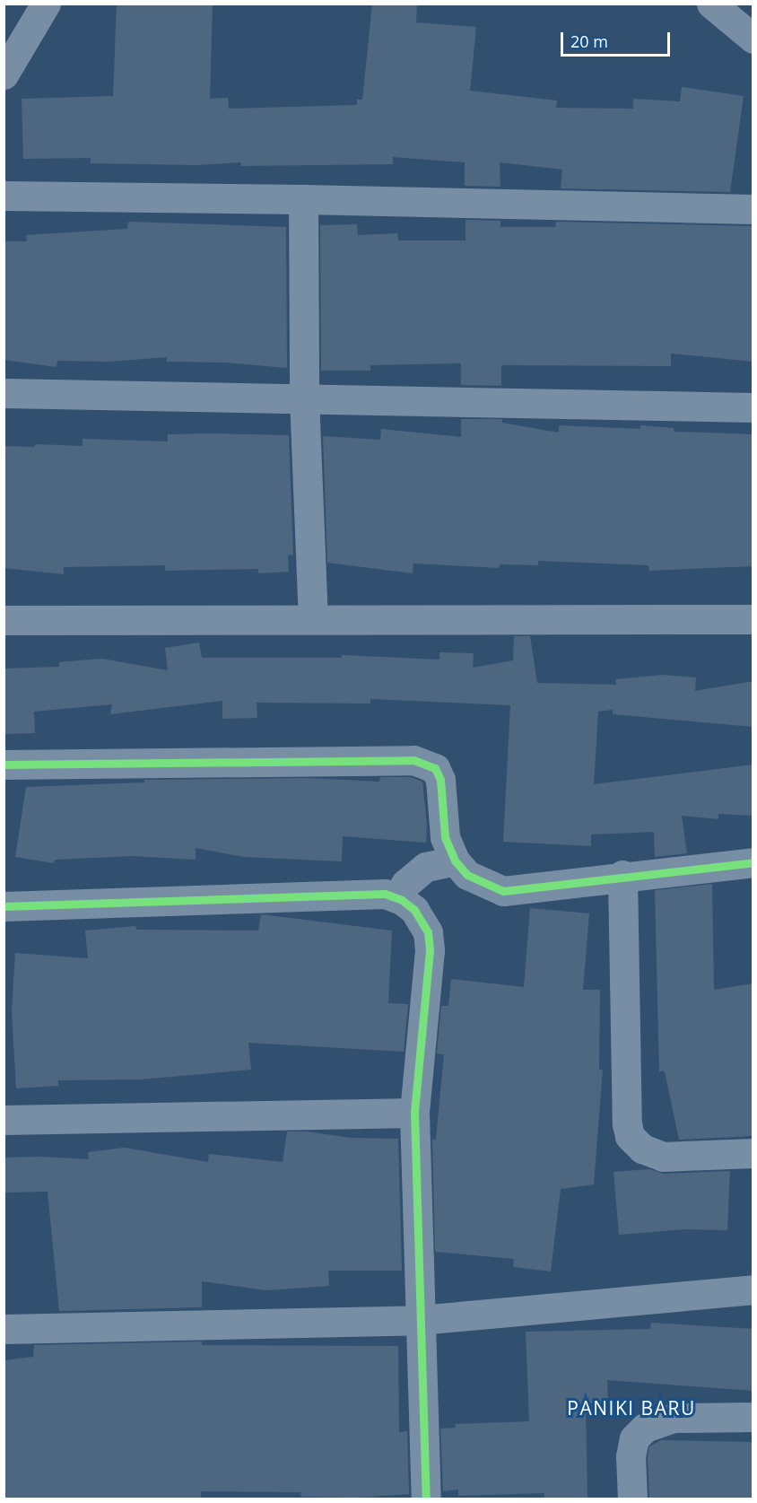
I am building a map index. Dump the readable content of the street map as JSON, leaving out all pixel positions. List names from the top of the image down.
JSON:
{
  "districts": ["PANIKI BARU"],
  "scale_bar": "20 m"
}
